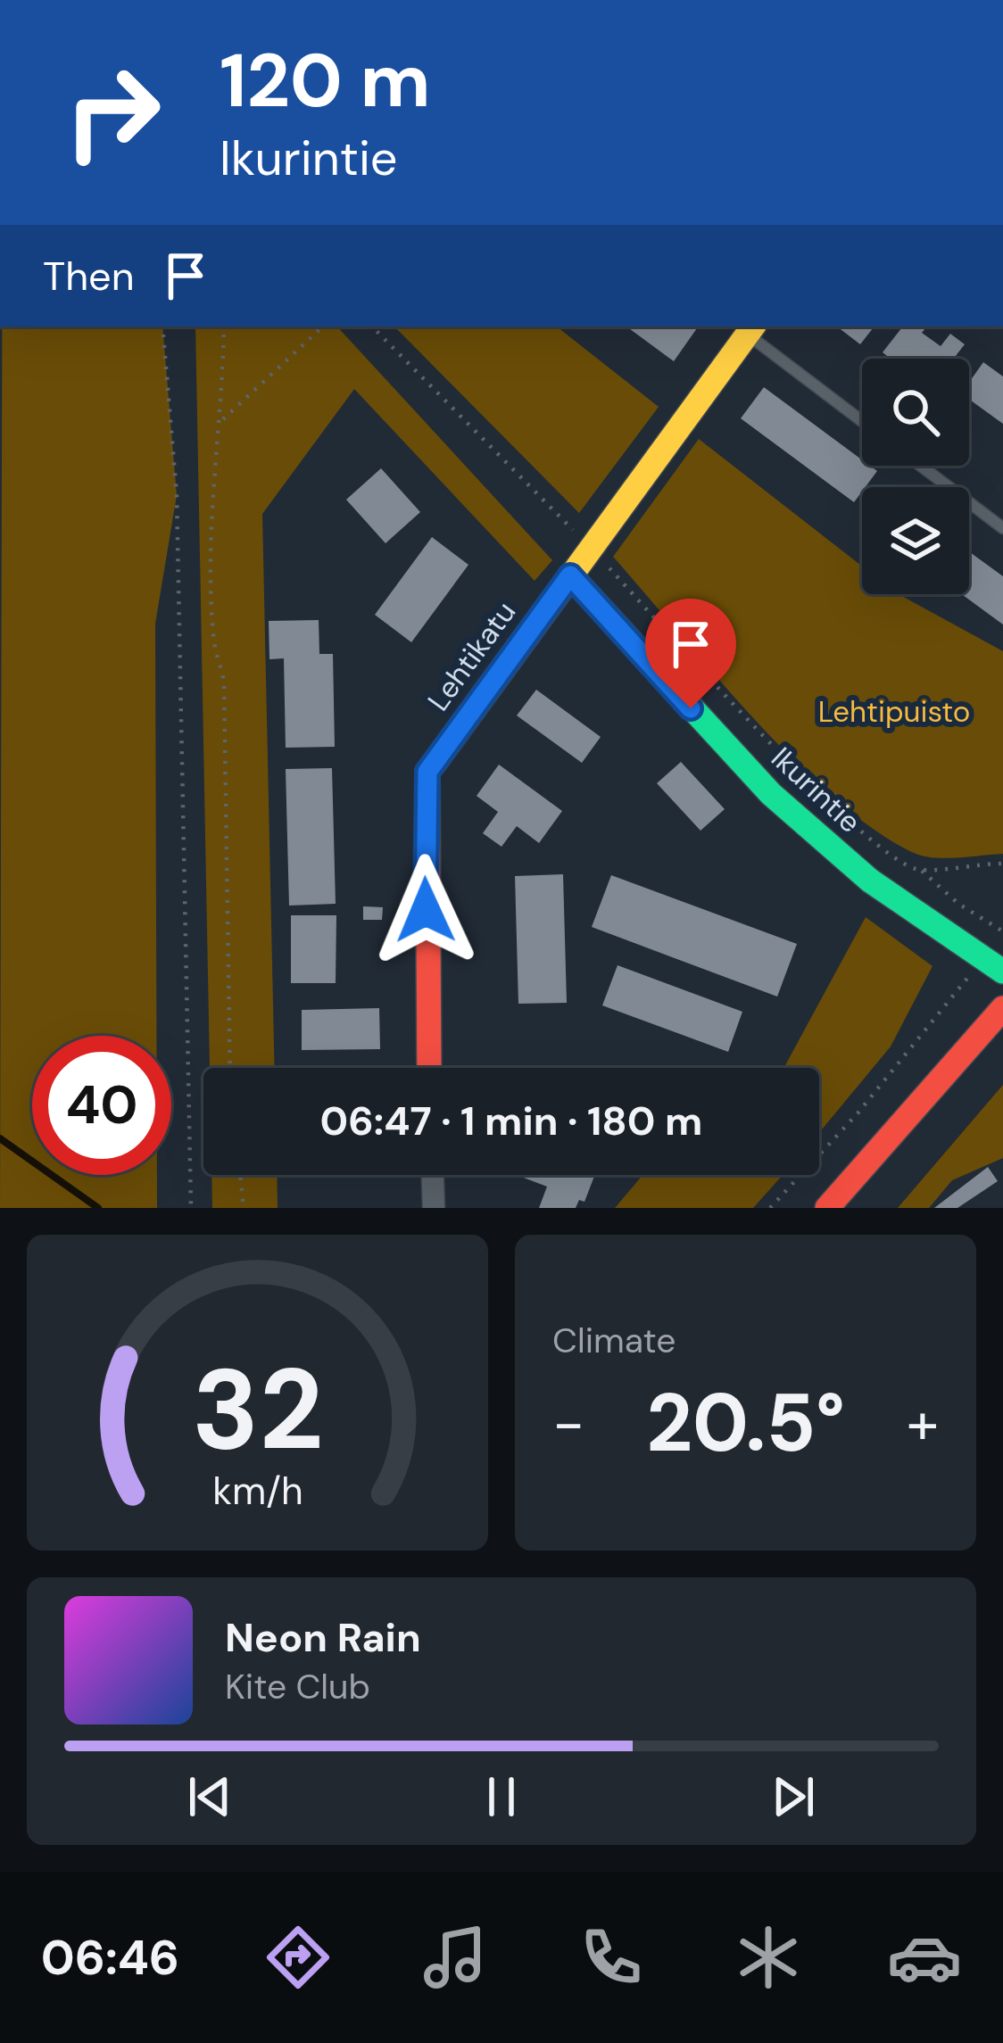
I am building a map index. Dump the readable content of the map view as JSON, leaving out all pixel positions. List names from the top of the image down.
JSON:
{
  "streets": {
    "street": ["Lehtikatu", "Ikurintie"]
  },
  "crossings": [
    ["Lehtikatu", "Ikurintie"]
  ],
  "parks": ["Lehtipuisto"],
  "page": {
    "turn": ["120 m", "Ikurintie"],
    "then": "Then",
    "limit": "40",
    "trip": "06:47 · 1 min · 180 m",
    "tile": "Climate",
    "heat": ["−", "20.5°", "+"],
    "song": ["Neon Rain", "Kite Club"],
    "tabs": "06:46",
    "gauge": ["32", "km/h"]
  }
}
